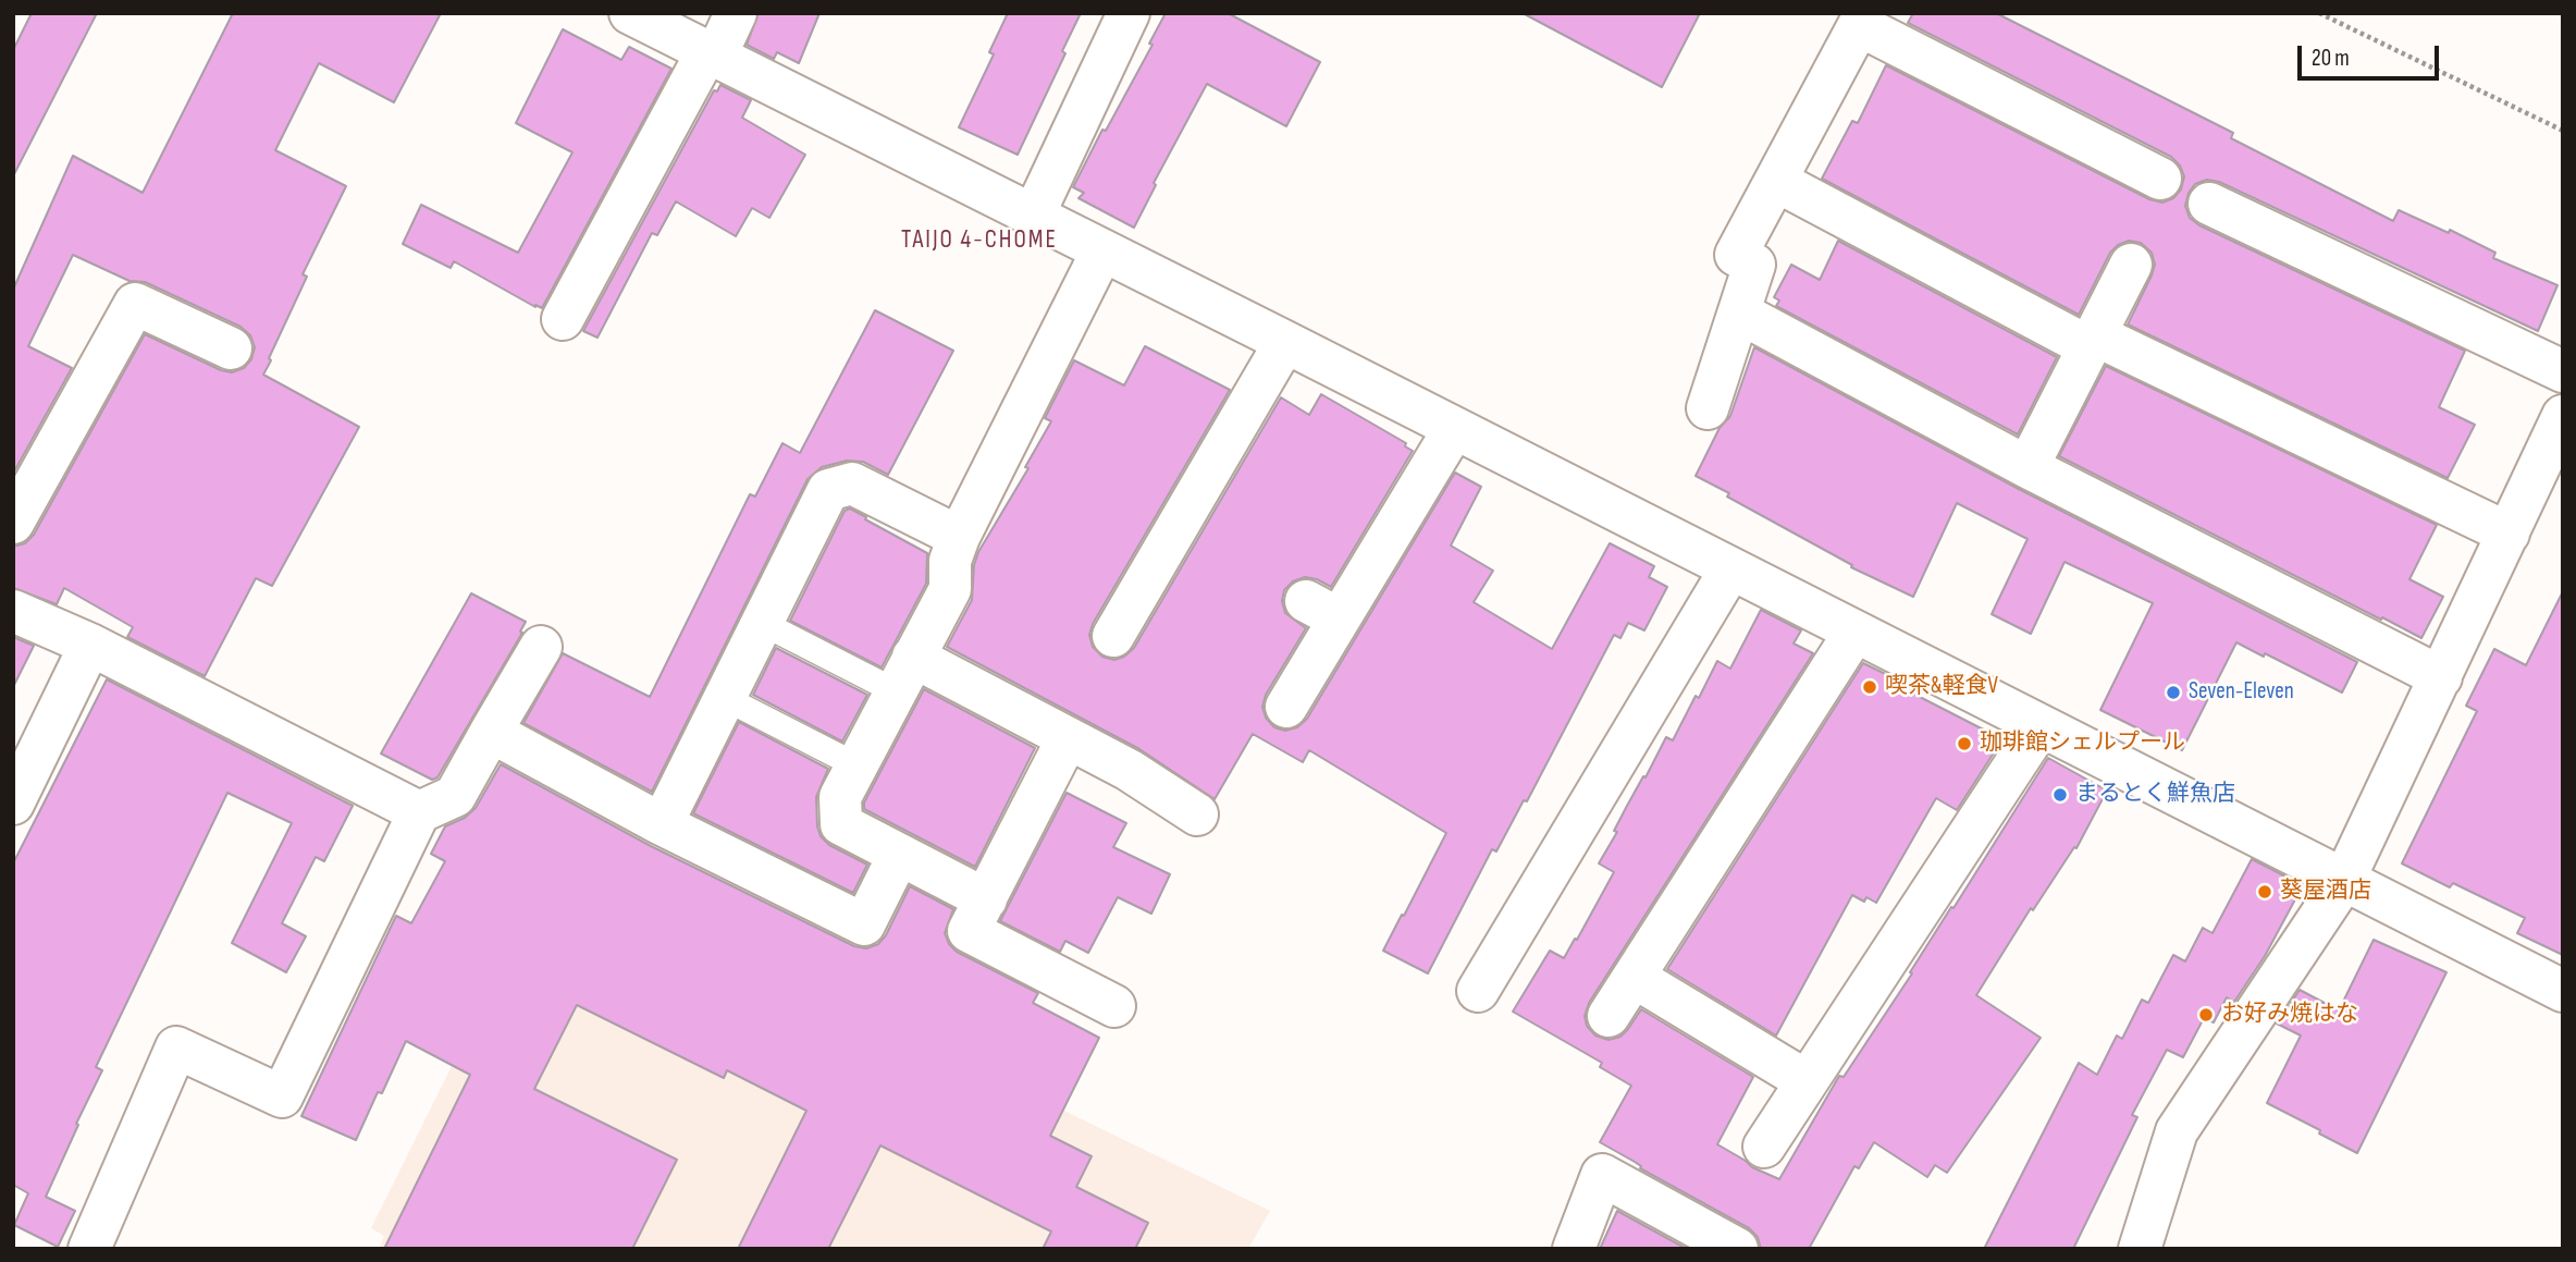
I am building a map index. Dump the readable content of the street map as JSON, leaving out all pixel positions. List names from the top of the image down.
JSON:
{
  "districts": ["TAIJO 4-CHOME"],
  "places": [
    "喫茶&軽食V",
    "Seven-Eleven",
    "珈琲館シェルプール",
    "まるとく鮮魚店",
    "葵屋酒店",
    "お好み焼はな"
  ],
  "scale_bar": "20 m"
}
